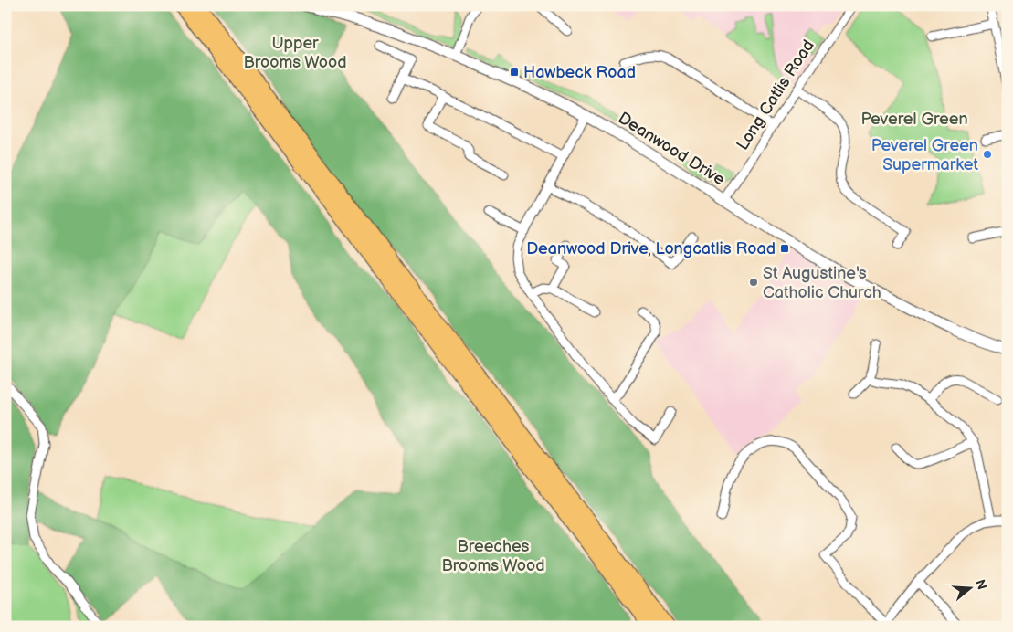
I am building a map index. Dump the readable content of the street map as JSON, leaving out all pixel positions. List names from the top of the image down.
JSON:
{
  "streets": {
    "street": ["Long Catlis Road", "Deanwood Drive"]
  },
  "crossings": [
    ["Long Catlis Road", "Deanwood Drive"]
  ],
  "parks": ["Upper Brooms Wood", "Peverel Green", "Breeches Brooms Wood"],
  "places": {
    "transit": ["Hawbeck Road", "Deanwood Drive, Longcatlis Road"],
    "other": ["Peverel Green Supermarket", "St Augustine's Catholic Church"]
  },
  "north": "right"
}
